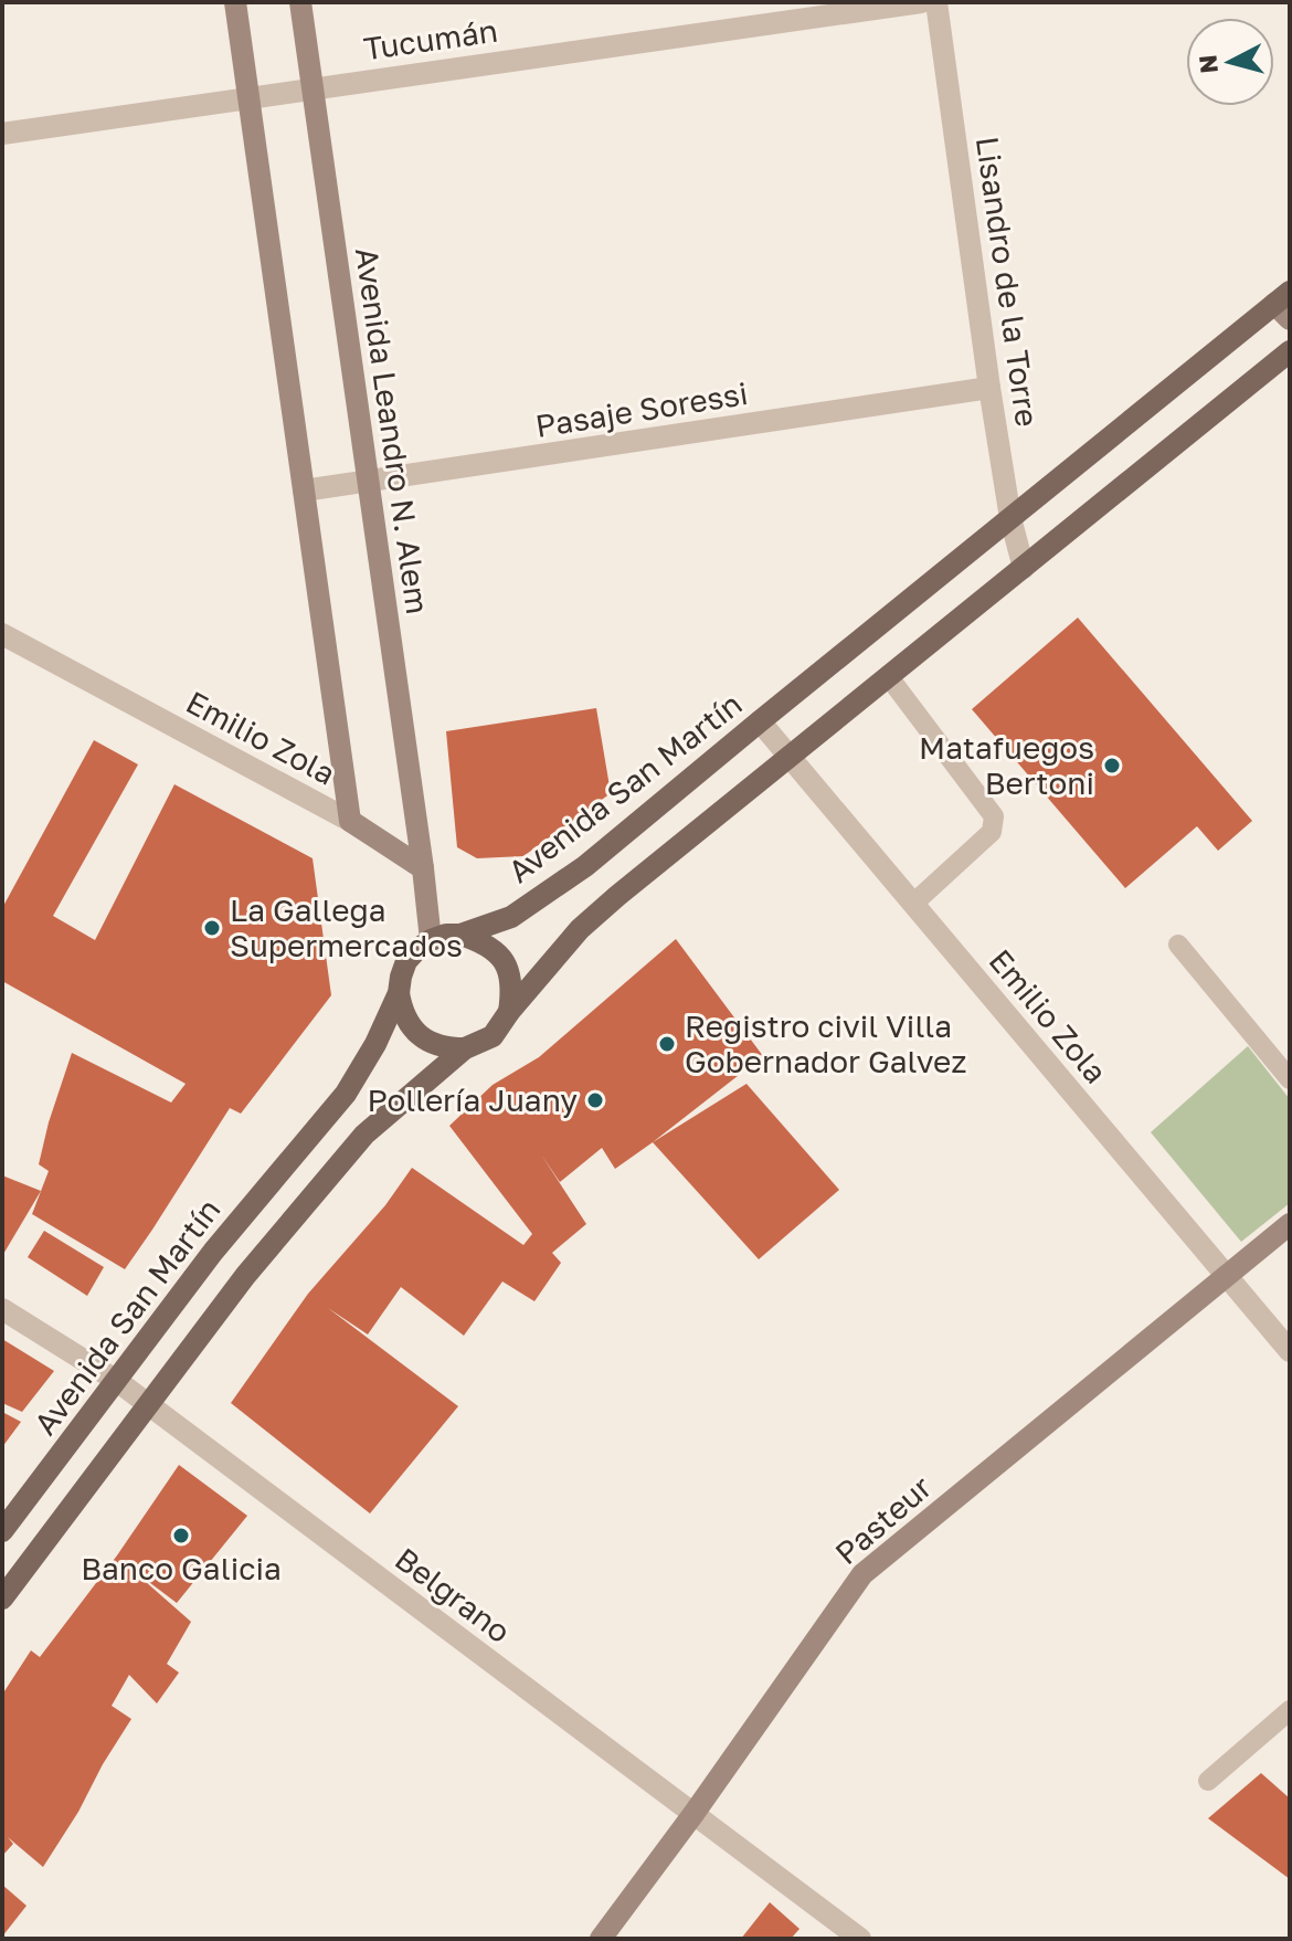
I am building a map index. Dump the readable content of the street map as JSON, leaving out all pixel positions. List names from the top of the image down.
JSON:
{
  "streets": {
    "main road": ["Avenida San Martín"],
    "street": [
      "Tucumán",
      "Lisandro de la Torre",
      "Pasaje Soressi",
      "Avenida Leandro N. Alem",
      "Emilio Zola",
      "Pasteur",
      "Belgrano"
    ]
  },
  "crossings": [
    ["Tucumán", "Avenida Leandro N. Alem"],
    ["Lisandro de la Torre", "Pasaje Soressi"],
    ["Lisandro de la Torre", "Avenida San Martín"],
    ["Pasaje Soressi", "Avenida Leandro N. Alem"],
    ["Avenida Leandro N. Alem", "Emilio Zola"],
    ["Emilio Zola", "Avenida San Martín"],
    ["Emilio Zola", "Pasteur"],
    ["Avenida San Martín", "Belgrano"],
    ["Pasteur", "Belgrano"]
  ],
  "places": [
    "Matafuegos Bertoni",
    "La Gallega Supermercados",
    "Registro civil Villa Gobernador Galvez",
    "Pollería Juany",
    "Banco Galicia"
  ],
  "north": "left"
}
